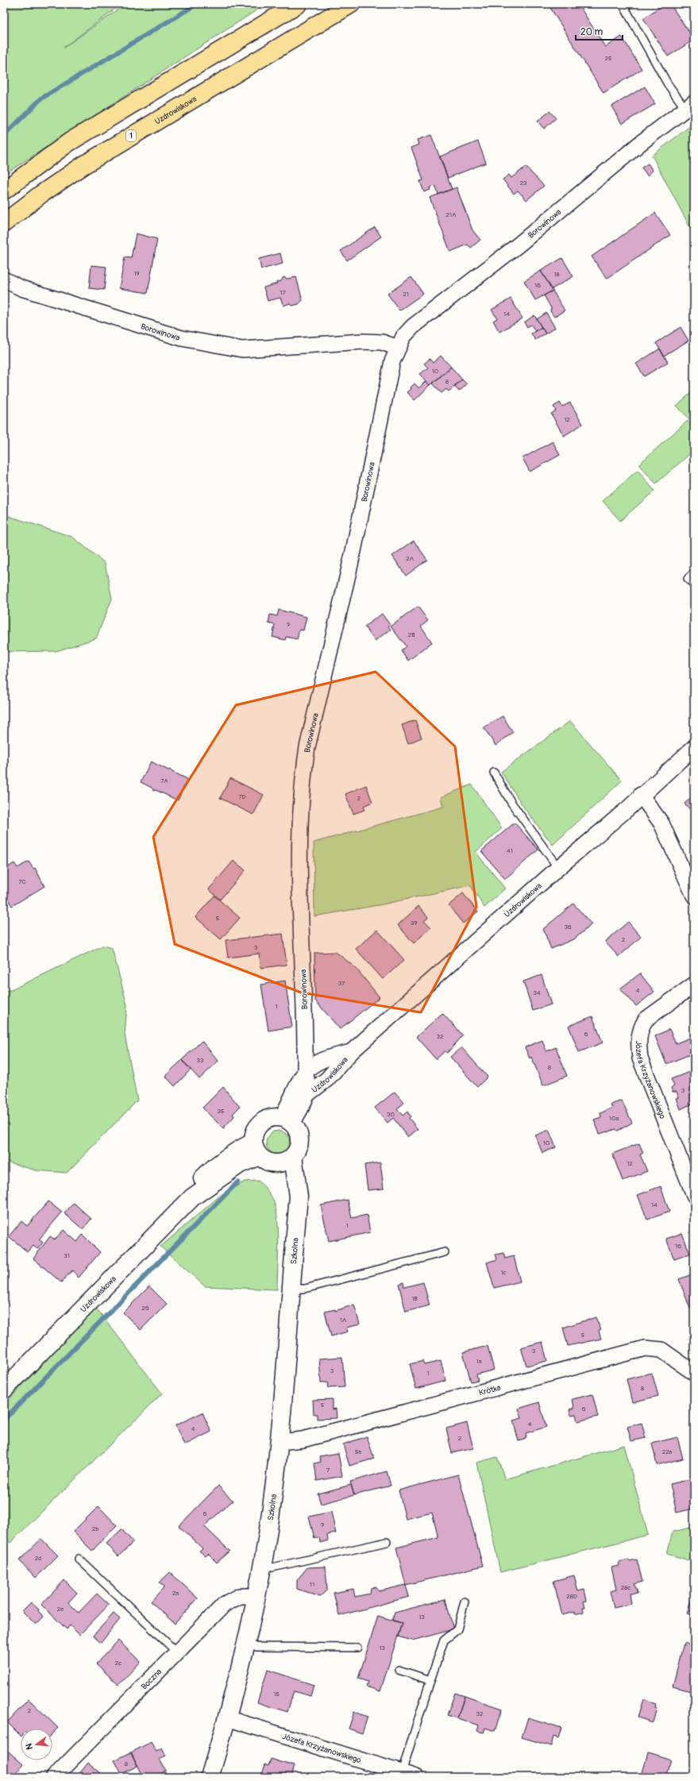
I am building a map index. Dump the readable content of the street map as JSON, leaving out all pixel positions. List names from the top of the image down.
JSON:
{
  "streets": {
    "main road": ["Uzdrowiskowa", "1"],
    "street": [
      "Borowinowa",
      "Józefa Krzyżanowskiego",
      "Szkolna",
      "Krótka",
      "Boczna"
    ]
  },
  "crossings": [
    ["Uzdrowiskowa", "Borowinowa"],
    ["Uzdrowiskowa", "Szkolna"],
    ["Borowinowa", "Szkolna"],
    ["Józefa Krzyżanowskiego", "Szkolna"],
    ["Szkolna", "Krótka"],
    ["Szkolna", "Boczna"]
  ],
  "house_numbers": [
    "25",
    "23",
    "21A",
    "19",
    "18",
    "16",
    "17",
    "21",
    "14",
    "10",
    "8",
    "12",
    "2A",
    "9",
    "2B",
    "7A",
    "7D",
    "2",
    "41",
    "7C",
    "5",
    "39",
    "36",
    "2",
    "3",
    "37",
    "4",
    "34",
    "1",
    "6",
    "32",
    "33",
    "8",
    "3",
    "35",
    "30",
    "10a",
    "10",
    "12",
    "14",
    "1",
    "16",
    "31",
    "1c",
    "1B",
    "26",
    "1A",
    "5",
    "3",
    "1a",
    "3",
    "1",
    "8",
    "5",
    "6",
    "4",
    "4",
    "2",
    "5a",
    "22a",
    "7",
    "6",
    "9",
    "2b",
    "2d",
    "11",
    "28c",
    "2a",
    "28D",
    "2e",
    "13",
    "13",
    "2c",
    "15",
    "2",
    "32",
    "8"
  ],
  "scale_bar": "20 m",
  "north": "left"
}
